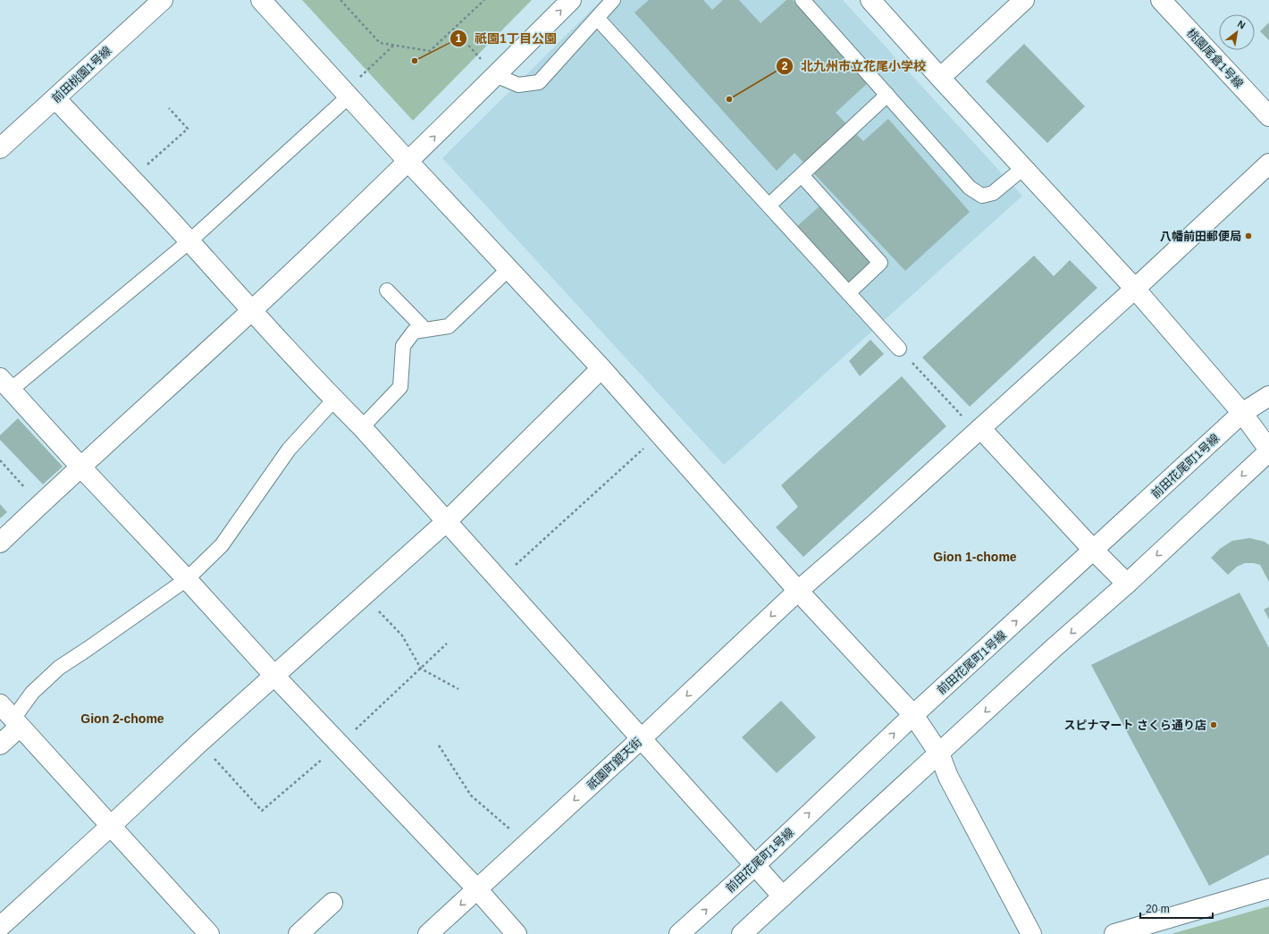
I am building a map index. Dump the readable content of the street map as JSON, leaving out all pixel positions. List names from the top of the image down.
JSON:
{
  "streets": {
    "street": [
      "桃園尾倉1号線",
      "前田桃園1号線",
      "前田花尾町1号線",
      "祇園町銀天街"
    ]
  },
  "one_way": ["祇園町銀天街"],
  "districts": ["Gion 1-chome", "Gion 2-chome"],
  "places": [
    "祇園1丁目公園",
    "北九州市立花尾小学校",
    "八幡前田郵便局",
    "スピナマート さくら通り店"
  ],
  "scale_bar": "20 m",
  "north": "top right"
}
